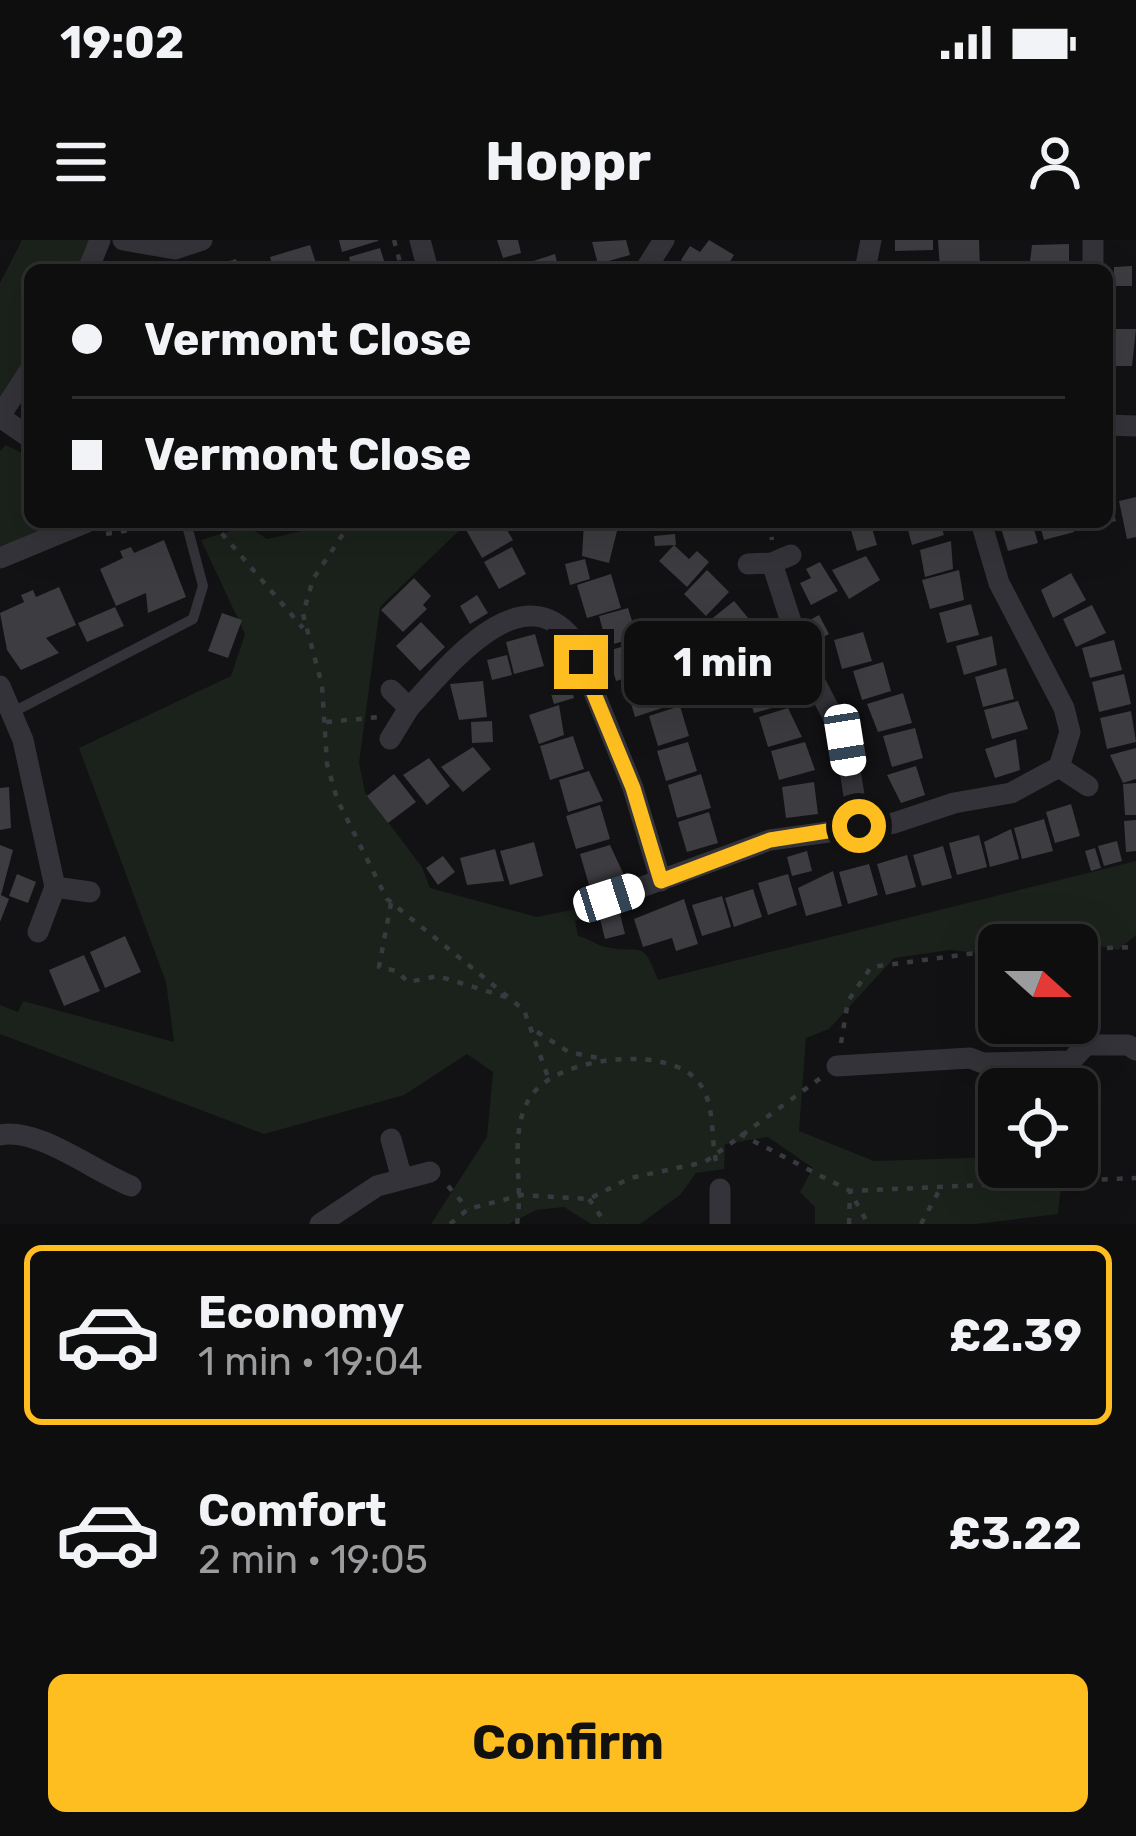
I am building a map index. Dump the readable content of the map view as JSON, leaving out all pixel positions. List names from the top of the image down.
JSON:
{
  "north": "right",
  "page": {
    "status": "19:02",
    "header": "Hoppr",
    "banner": ["Vermont Close", "Vermont Close"],
    "bubble": "1 min",
    "list": [
      {
        "name": "Economy",
        "note": "1 min · 19:04",
        "value": "£2.39"
      },
      {
        "name": "Comfort",
        "note": "2 min · 19:05",
        "value": "£3.22"
      }
    ],
    "buttons": "Confirm"
  }
}
